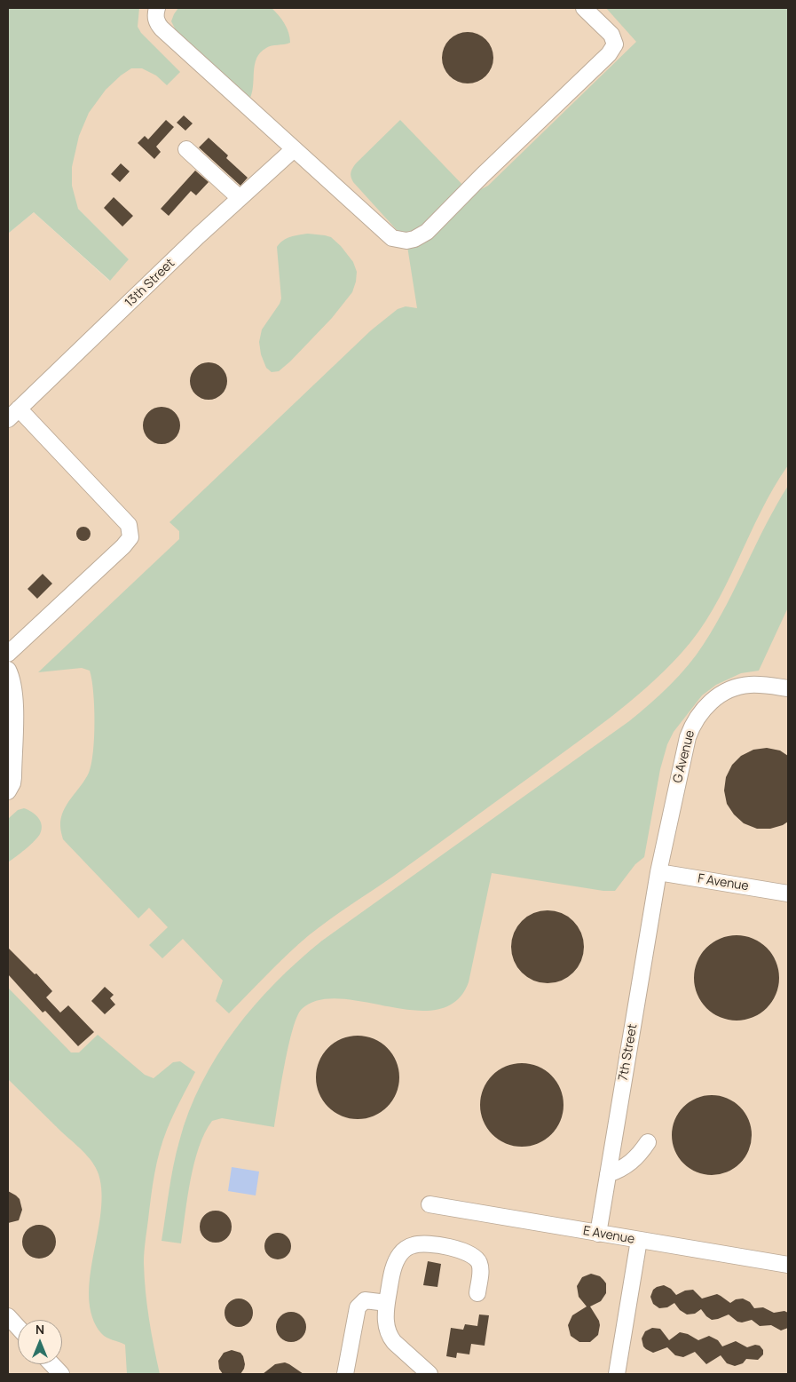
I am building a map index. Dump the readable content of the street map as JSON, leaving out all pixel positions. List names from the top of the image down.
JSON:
{
  "streets": {
    "lane": [
      "13th Street",
      "G Avenue",
      "F Avenue",
      "7th Street",
      "E Avenue"
    ]
  },
  "crossings": [
    ["G Avenue", "F Avenue"],
    ["G Avenue", "7th Street"],
    ["F Avenue", "7th Street"],
    ["7th Street", "E Avenue"]
  ],
  "north": "top"
}
